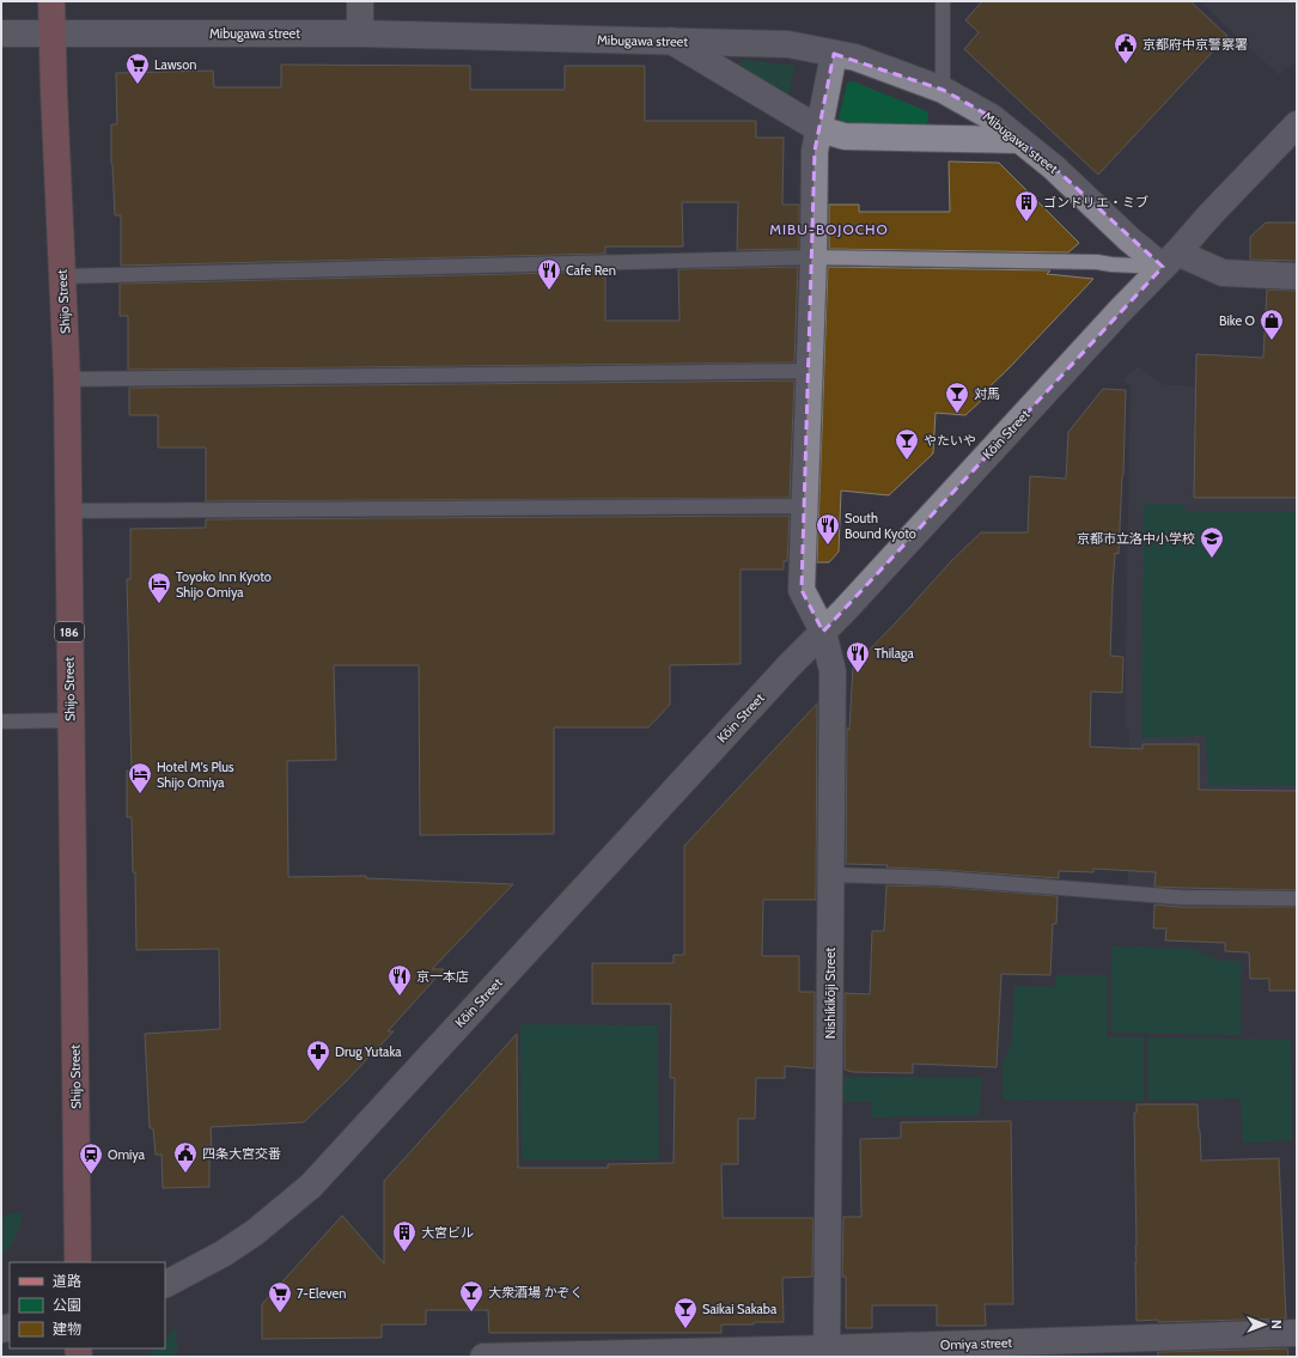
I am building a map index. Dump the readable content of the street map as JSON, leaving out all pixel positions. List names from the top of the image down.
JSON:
{
  "streets": {
    "main road": ["Shijo Street", "186"],
    "street": [
      "Mibugawa street",
      "Kōin Street",
      "Nishikikōji Street",
      "Omiya street"
    ]
  },
  "crossings": [
    ["Mibugawa street", "Shijo Street"],
    ["Mibugawa street", "Kōin Street"],
    ["Mibugawa street", "Nishikikōji Street"],
    ["Kōin Street", "Nishikikōji Street"],
    ["Nishikikōji Street", "Omiya street"]
  ],
  "districts": ["MIBU-BOJOCHO"],
  "places": {
    "public building": ["京都府中京警察署", "四条大宮交番"],
    "supermarket": ["Lawson", "7-Eleven"],
    "building": ["ゴンドリエ・ミブ", "大宮ビル"],
    "restaurant": [
      "Cafe Ren",
      "South Bound Kyoto",
      "Thilaga",
      "京一本店"
    ],
    "shop": ["Bike O"],
    "bar": [
      "対馬",
      "やたいや",
      "大衆酒場 かぞく",
      "Saikai Sakaba"
    ],
    "school or university": ["京都市立洛中小学校"],
    "hotel": ["Toyoko Inn Kyoto Shijo Omiya", "Hotel M's Plus Shijo Omiya"],
    "pharmacy": ["Drug Yutaka"],
    "station": ["Omiya"]
  },
  "legend": ["道路", "公園", "建物"],
  "north": "right"
}
